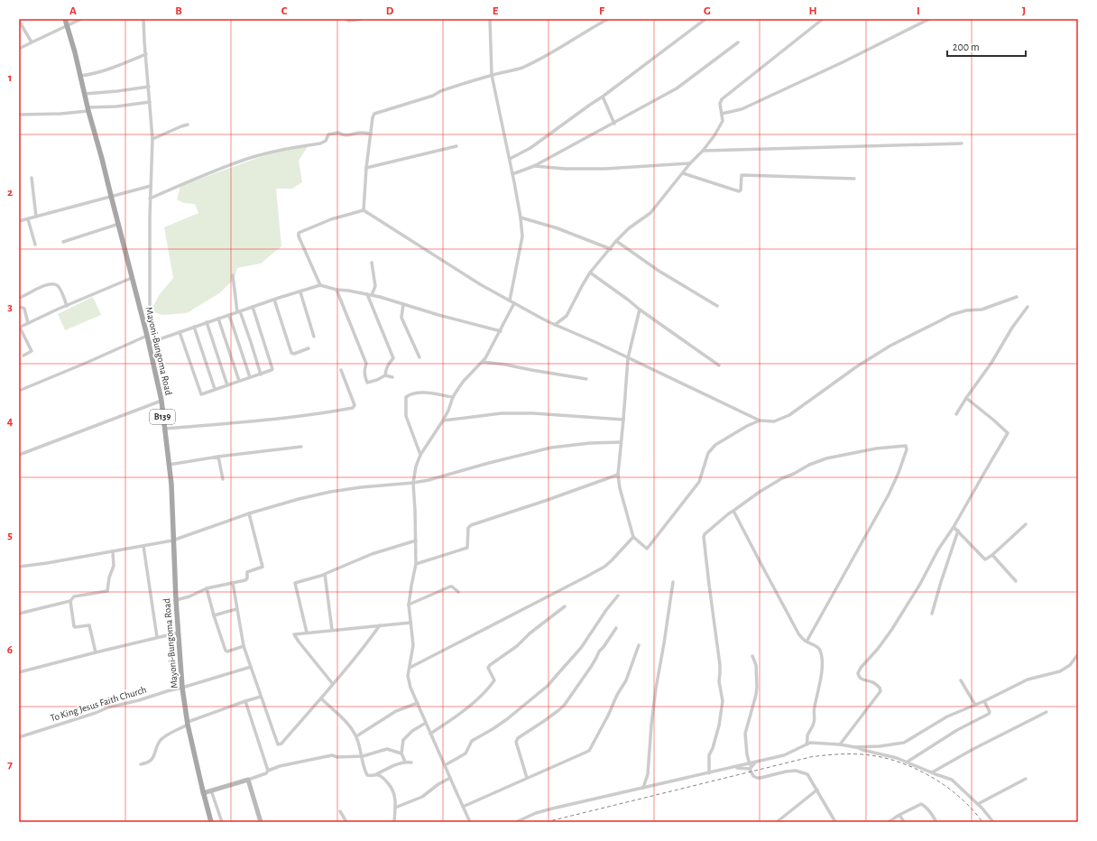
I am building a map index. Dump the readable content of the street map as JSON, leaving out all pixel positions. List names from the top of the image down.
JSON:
{
  "streets": {
    "main road": ["Mayoni-Bungoma Road", "B139"],
    "street": ["To King Jesus Faith Church"]
  },
  "crossings": [
    ["Mayoni-Bungoma Road", "To King Jesus Faith Church"]
  ],
  "scale_bar": "200 m",
  "grid": {
    "columns": [
      "A",
      "B",
      "C",
      "D",
      "E",
      "F",
      "G",
      "H",
      "I",
      "J"
    ],
    "rows": [
      "1",
      "2",
      "3",
      "4",
      "5",
      "6",
      "7"
    ]
  }
}
